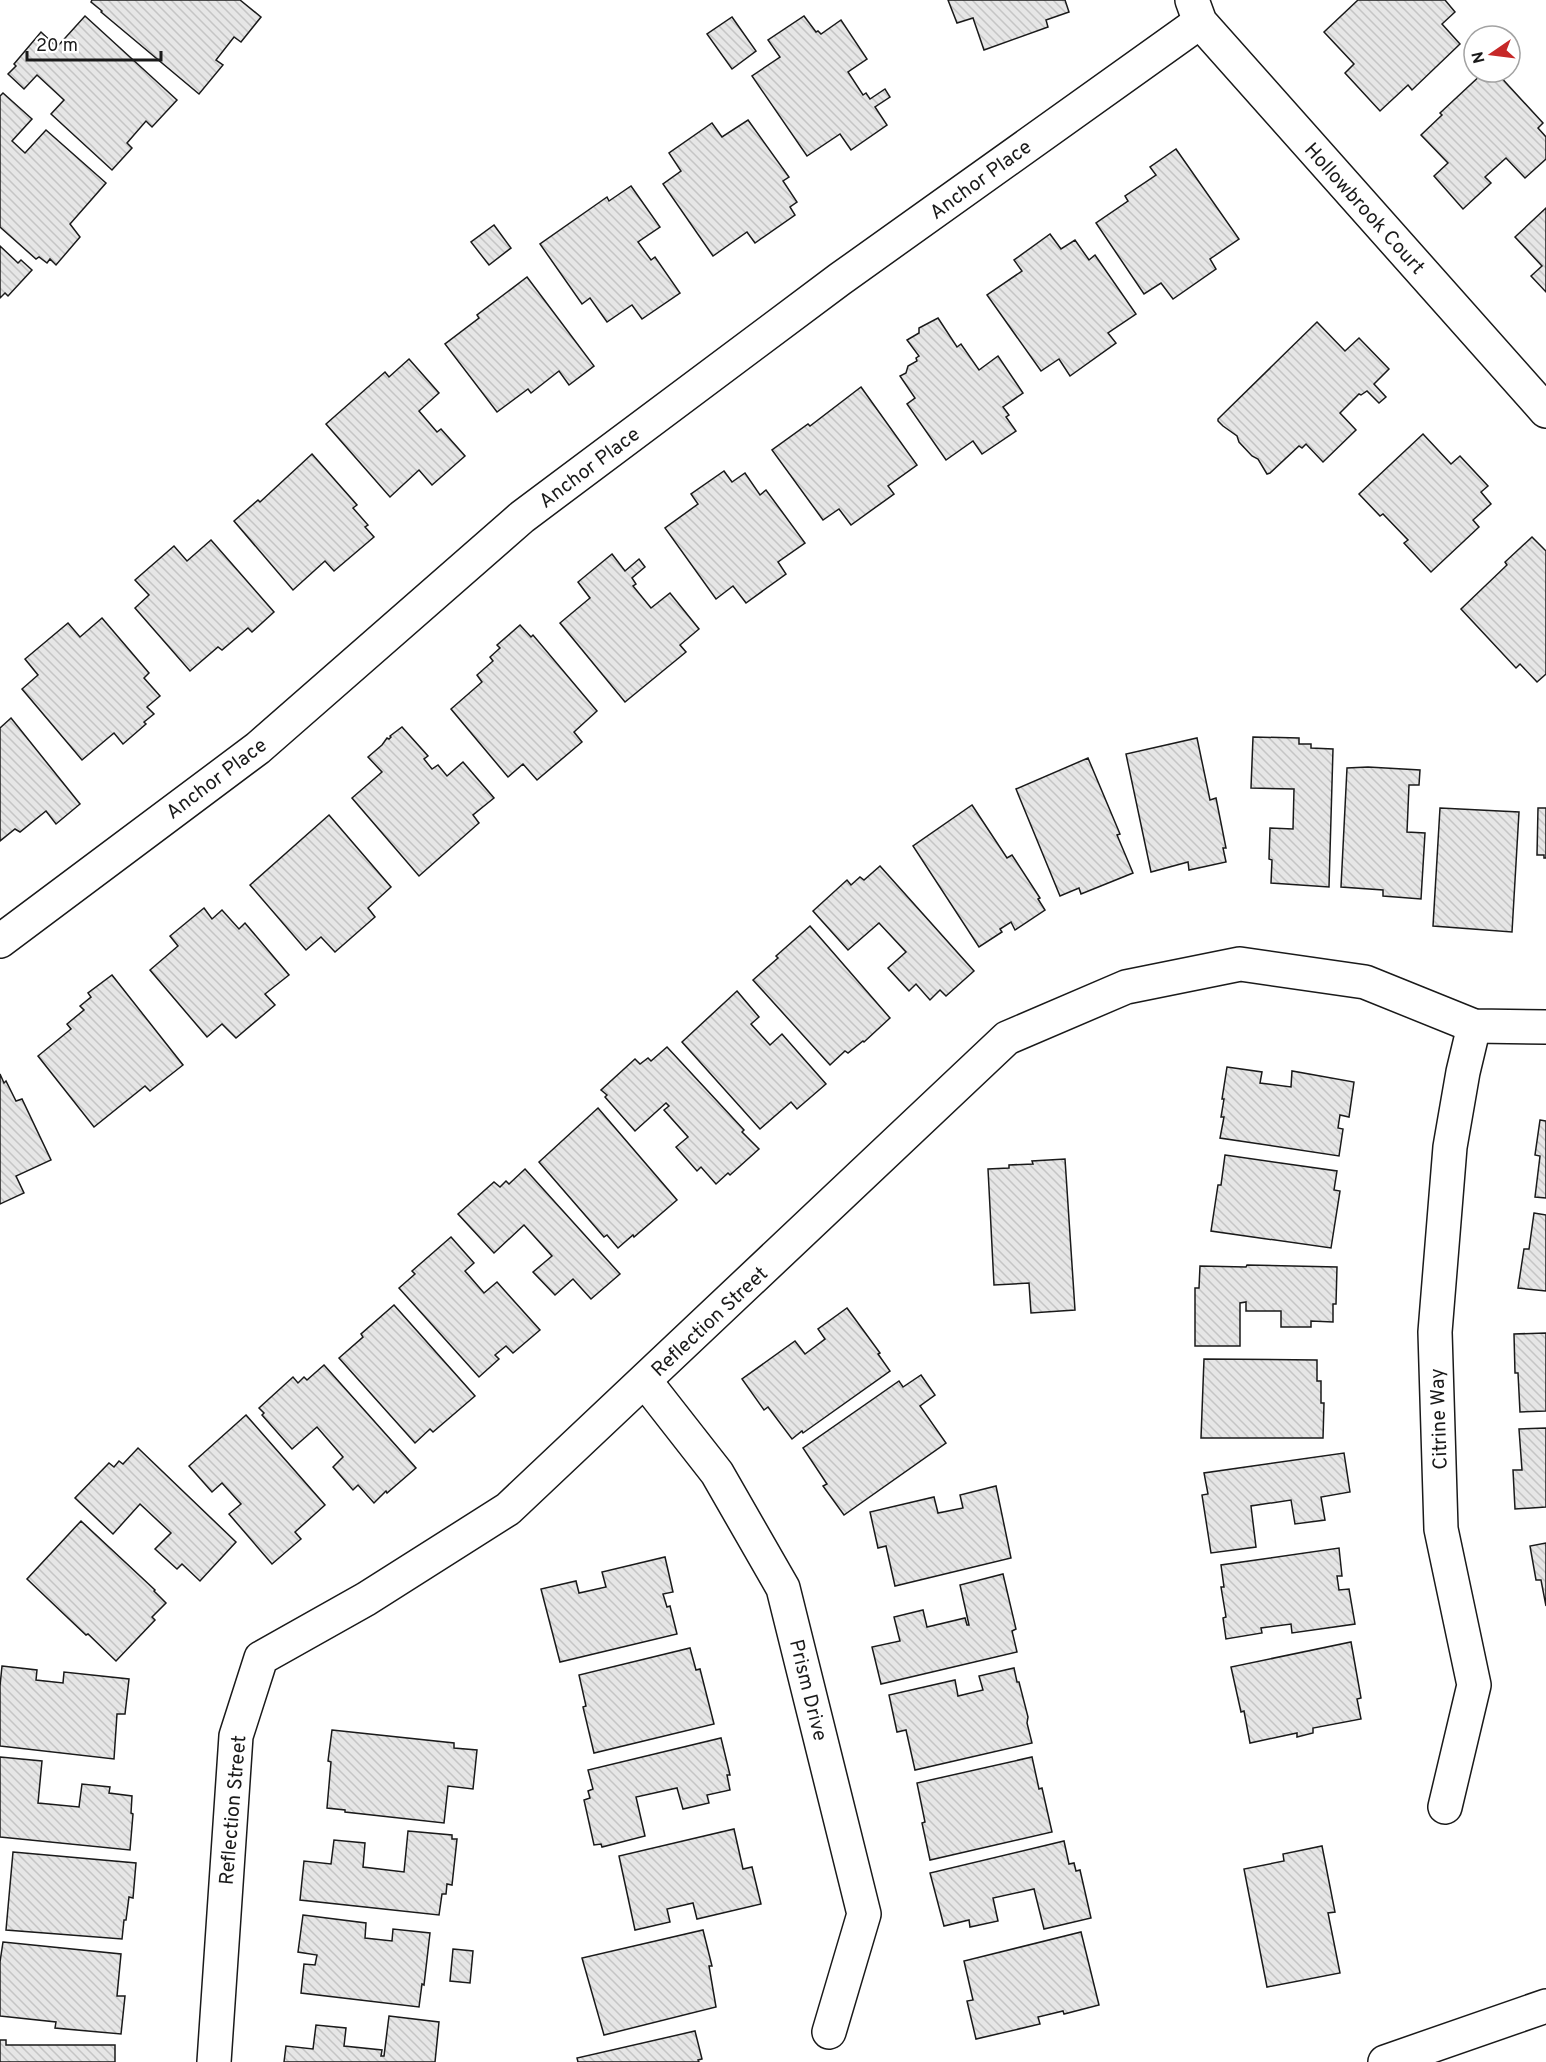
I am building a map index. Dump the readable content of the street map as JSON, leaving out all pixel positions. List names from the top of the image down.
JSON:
{
  "streets": {
    "street": [
      "Anchor Place",
      "Hollowbrook Court",
      "Reflection Street",
      "Citrine Way",
      "Prism Drive"
    ]
  },
  "crossings": [
    ["Anchor Place", "Hollowbrook Court"],
    ["Reflection Street", "Citrine Way"],
    ["Reflection Street", "Prism Drive"]
  ],
  "scale_bar": "20 m",
  "north": "left"
}
